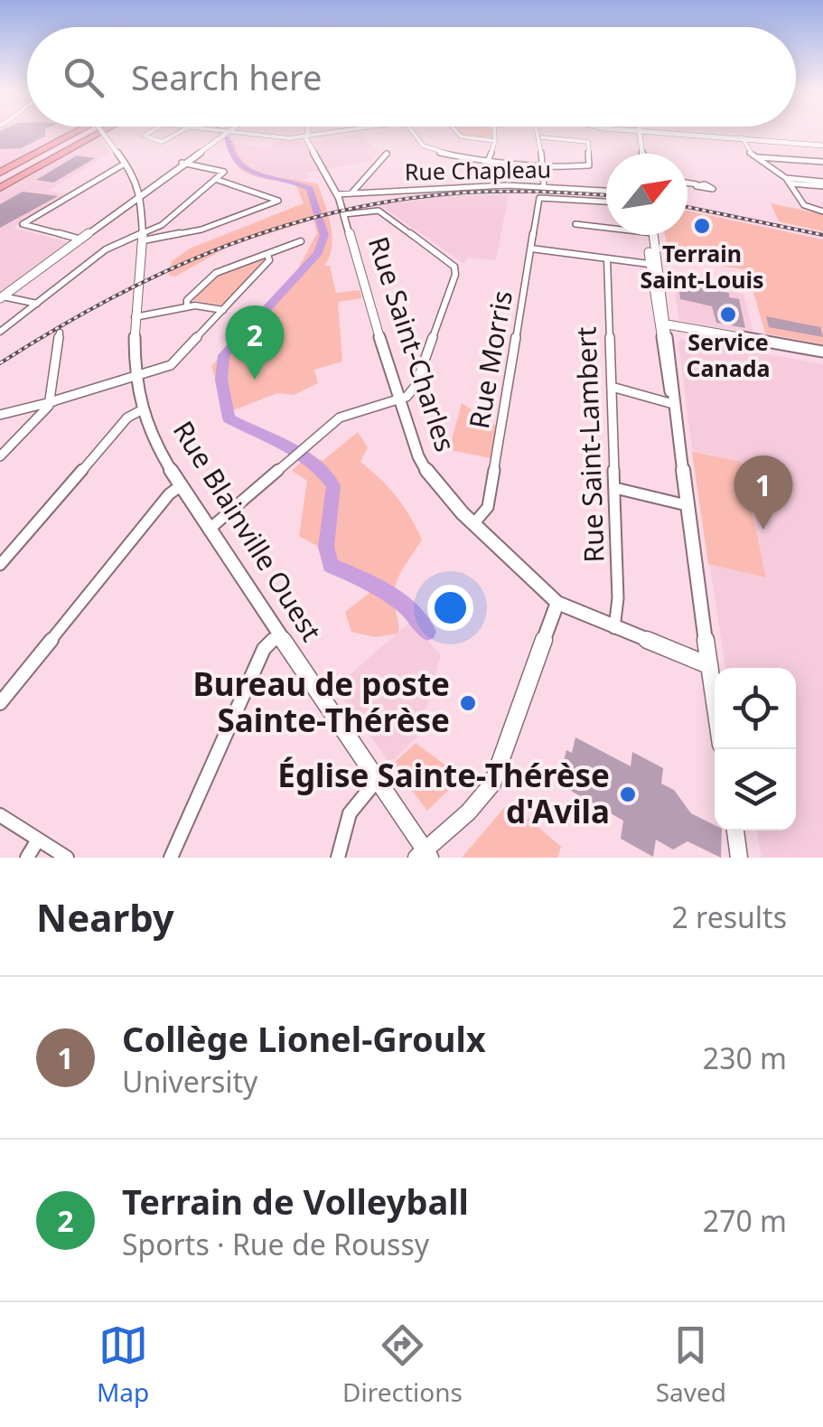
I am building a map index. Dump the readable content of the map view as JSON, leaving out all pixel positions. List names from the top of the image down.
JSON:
{
  "streets": {
    "street": [
      "Rue Chapleau",
      "Rue Saint-Charles",
      "Rue Morris",
      "Rue Saint-Lambert",
      "Rue Blainville Ouest"
    ]
  },
  "crossings": [
    ["Rue Chapleau", "Rue Saint-Charles"],
    ["Rue Saint-Charles", "Rue Morris"],
    ["Rue Saint-Charles", "Rue Saint-Lambert"]
  ],
  "places": [
    "Terrain Saint-Louis",
    "Service Canada",
    "Bureau de poste Sainte-Thérèse",
    "Église Sainte-Thérèse d'Avila"
  ],
  "north": "top right",
  "page": {
    "search": "Search here",
    "pins": ["2", "1"],
    "heading": ["Nearby", "2 results"],
    "list": [
      {
        "mark": "1",
        "name": "Collège Lionel-Groulx",
        "note": "University",
        "value": "230 m"
      },
      {
        "mark": "2",
        "name": "Terrain de Volleyball",
        "note": "Sports · Rue de Roussy",
        "value": "270 m"
      }
    ],
    "nav": ["Map", "Directions", "Saved"]
  }
}
